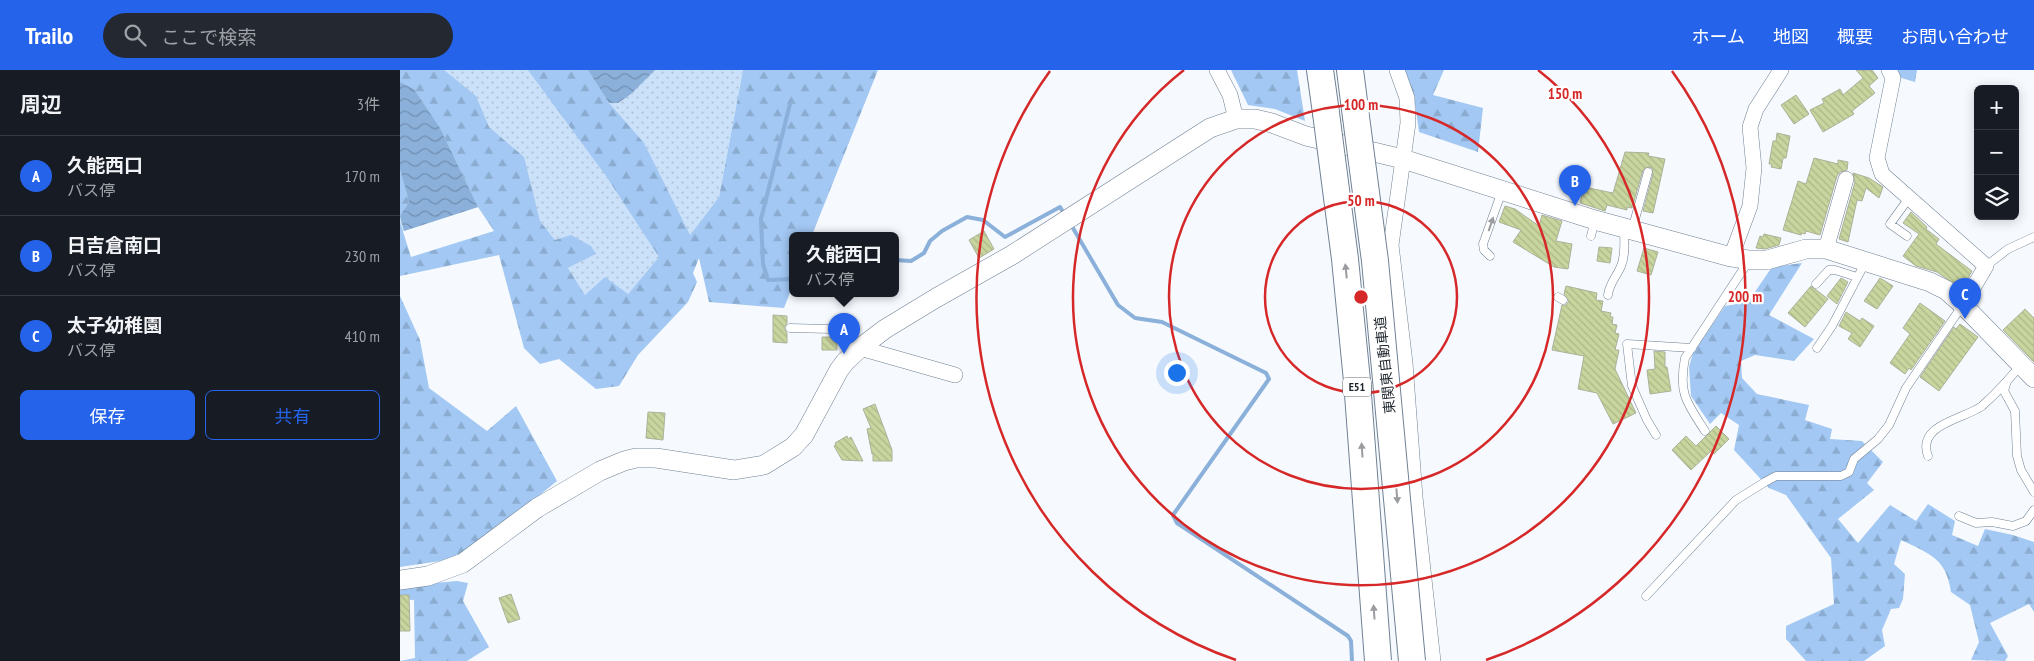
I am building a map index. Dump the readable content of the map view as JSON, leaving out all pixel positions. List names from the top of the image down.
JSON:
{
  "streets": {
    "highway": ["東関東自動車道", "E51"]
  },
  "page": {
    "header": "Trailo",
    "search": "ここで検索",
    "nav": [
      "ホーム",
      "地図",
      "概要",
      "お問い合わせ"
    ],
    "heading": ["周辺", "3件"],
    "map_buttons": ["+", "−"],
    "list": [
      {
        "mark": "A",
        "name": "久能西口",
        "note": "バス停",
        "value": "170 m"
      },
      {
        "mark": "B",
        "name": "日吉倉南口",
        "note": "バス停",
        "value": "230 m"
      },
      {
        "mark": "C",
        "name": "太子幼稚園",
        "note": "バス停",
        "value": "410 m"
      }
    ],
    "pins": ["B", "C", "A"],
    "popup": ["久能西口", "バス停"],
    "buttons": ["保存", "共有"]
  },
  "rings": [
    "150 m",
    "100 m",
    "50 m",
    "200 m"
  ]
}
